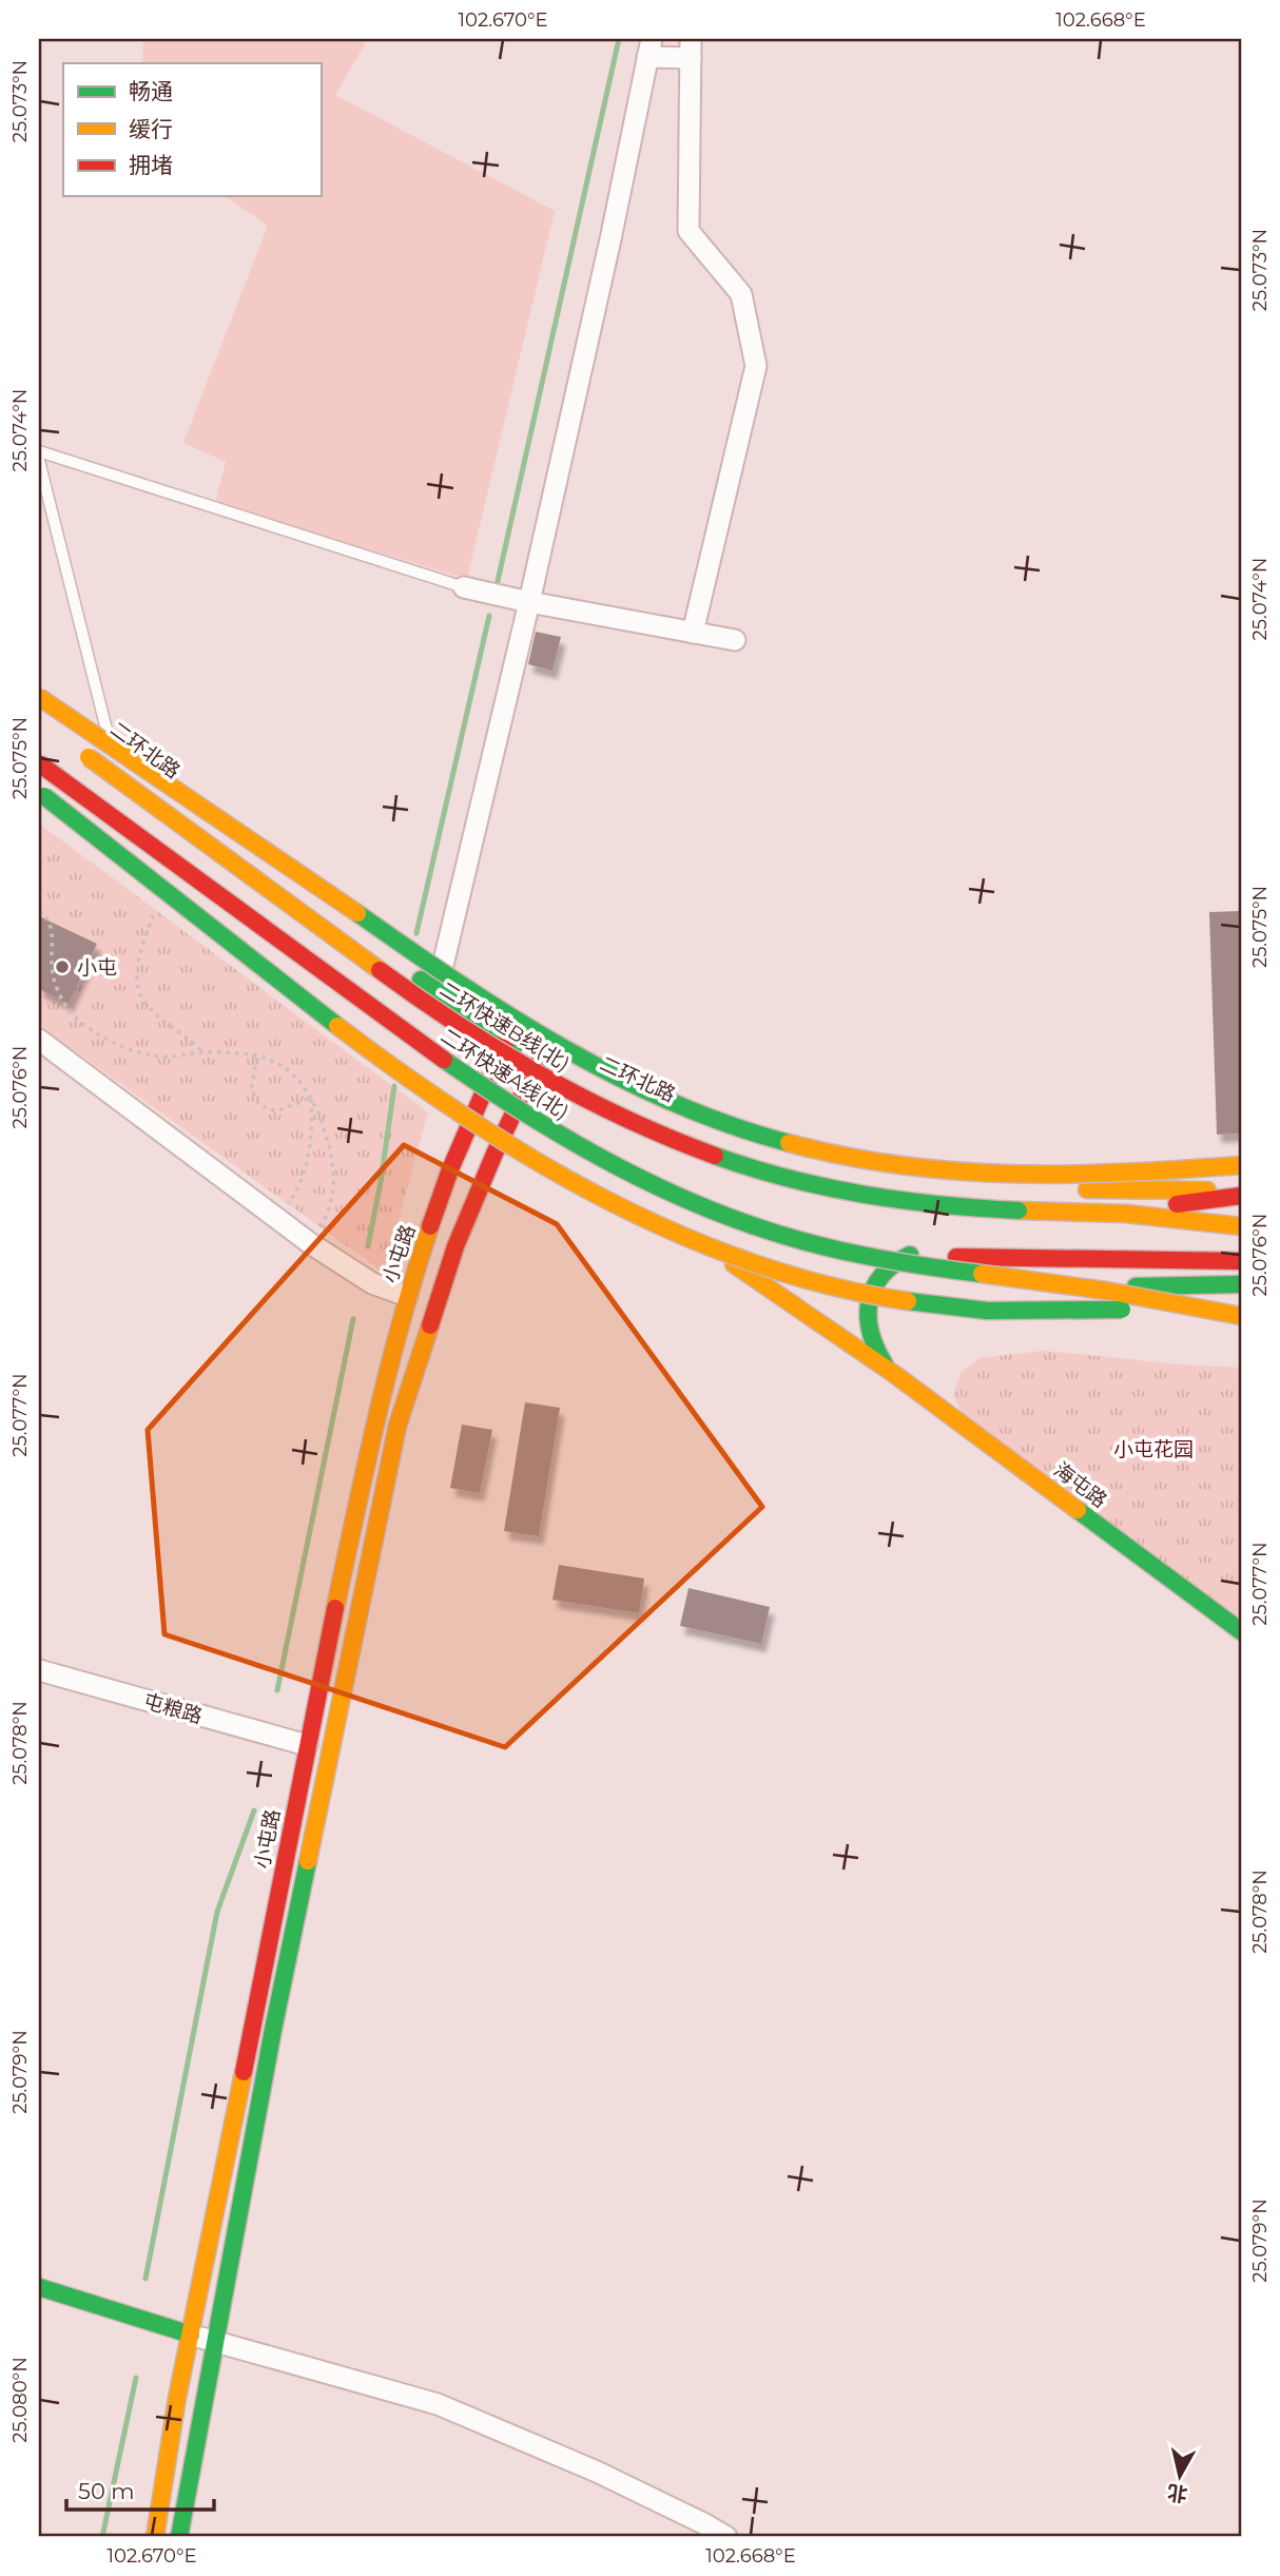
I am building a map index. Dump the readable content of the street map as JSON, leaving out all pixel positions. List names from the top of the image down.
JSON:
{
  "streets": {
    "main road": [
      "二环北路",
      "二环快速B线(北)",
      "二环快速A线(北)",
      "小屯路",
      "海屯路"
    ],
    "street": ["屯粮路"]
  },
  "crossings": [
    ["二环北路", "小屯路"],
    ["二环北路", "海屯路"],
    ["小屯路", "屯粮路"]
  ],
  "parks": ["小屯花园"],
  "places": ["小屯"],
  "legend": ["畅通", "缓行", "拥堵"],
  "scale_bar": "50 m",
  "north": "bottom",
  "coordinates": [
    "102.670°E",
    "102.668°E",
    "25.073°N",
    "25.074°N",
    "25.075°N",
    "25.076°N",
    "25.077°N",
    "25.078°N",
    "25.079°N",
    "25.080°N"
  ]
}
